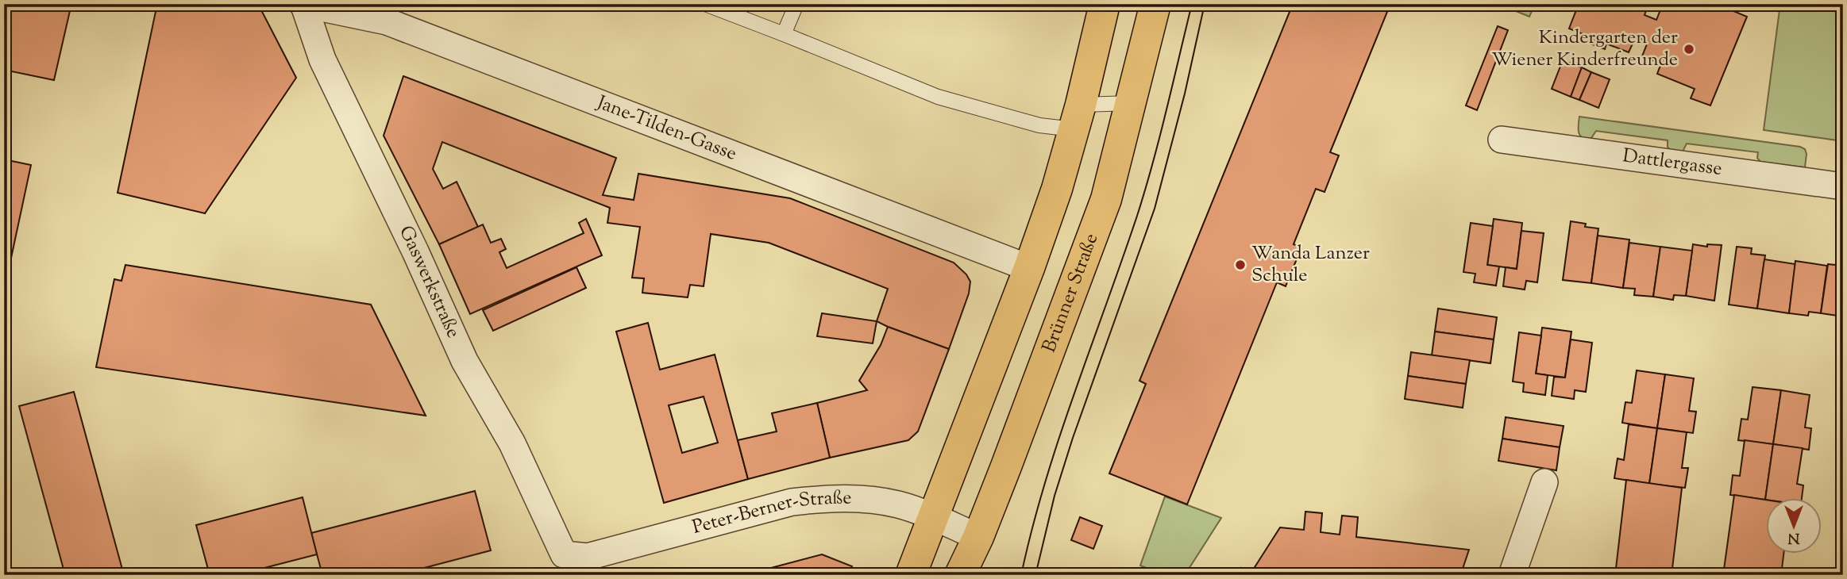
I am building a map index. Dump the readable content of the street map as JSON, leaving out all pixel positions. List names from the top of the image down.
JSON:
{
  "streets": {
    "main road": ["Brünner Straße"],
    "street": [
      "Jane-Tilden-Gasse",
      "Dattlergasse",
      "Gaswerkstraße",
      "Peter-Berner-Straße"
    ]
  },
  "crossings": [
    ["Jane-Tilden-Gasse", "Gaswerkstraße"],
    ["Gaswerkstraße", "Peter-Berner-Straße"],
    ["Brünner Straße", "Peter-Berner-Straße"]
  ],
  "places": ["Kindergarten der Wiener Kinderfreunde", "Wanda Lanzer Schule"],
  "north": "bottom"
}
